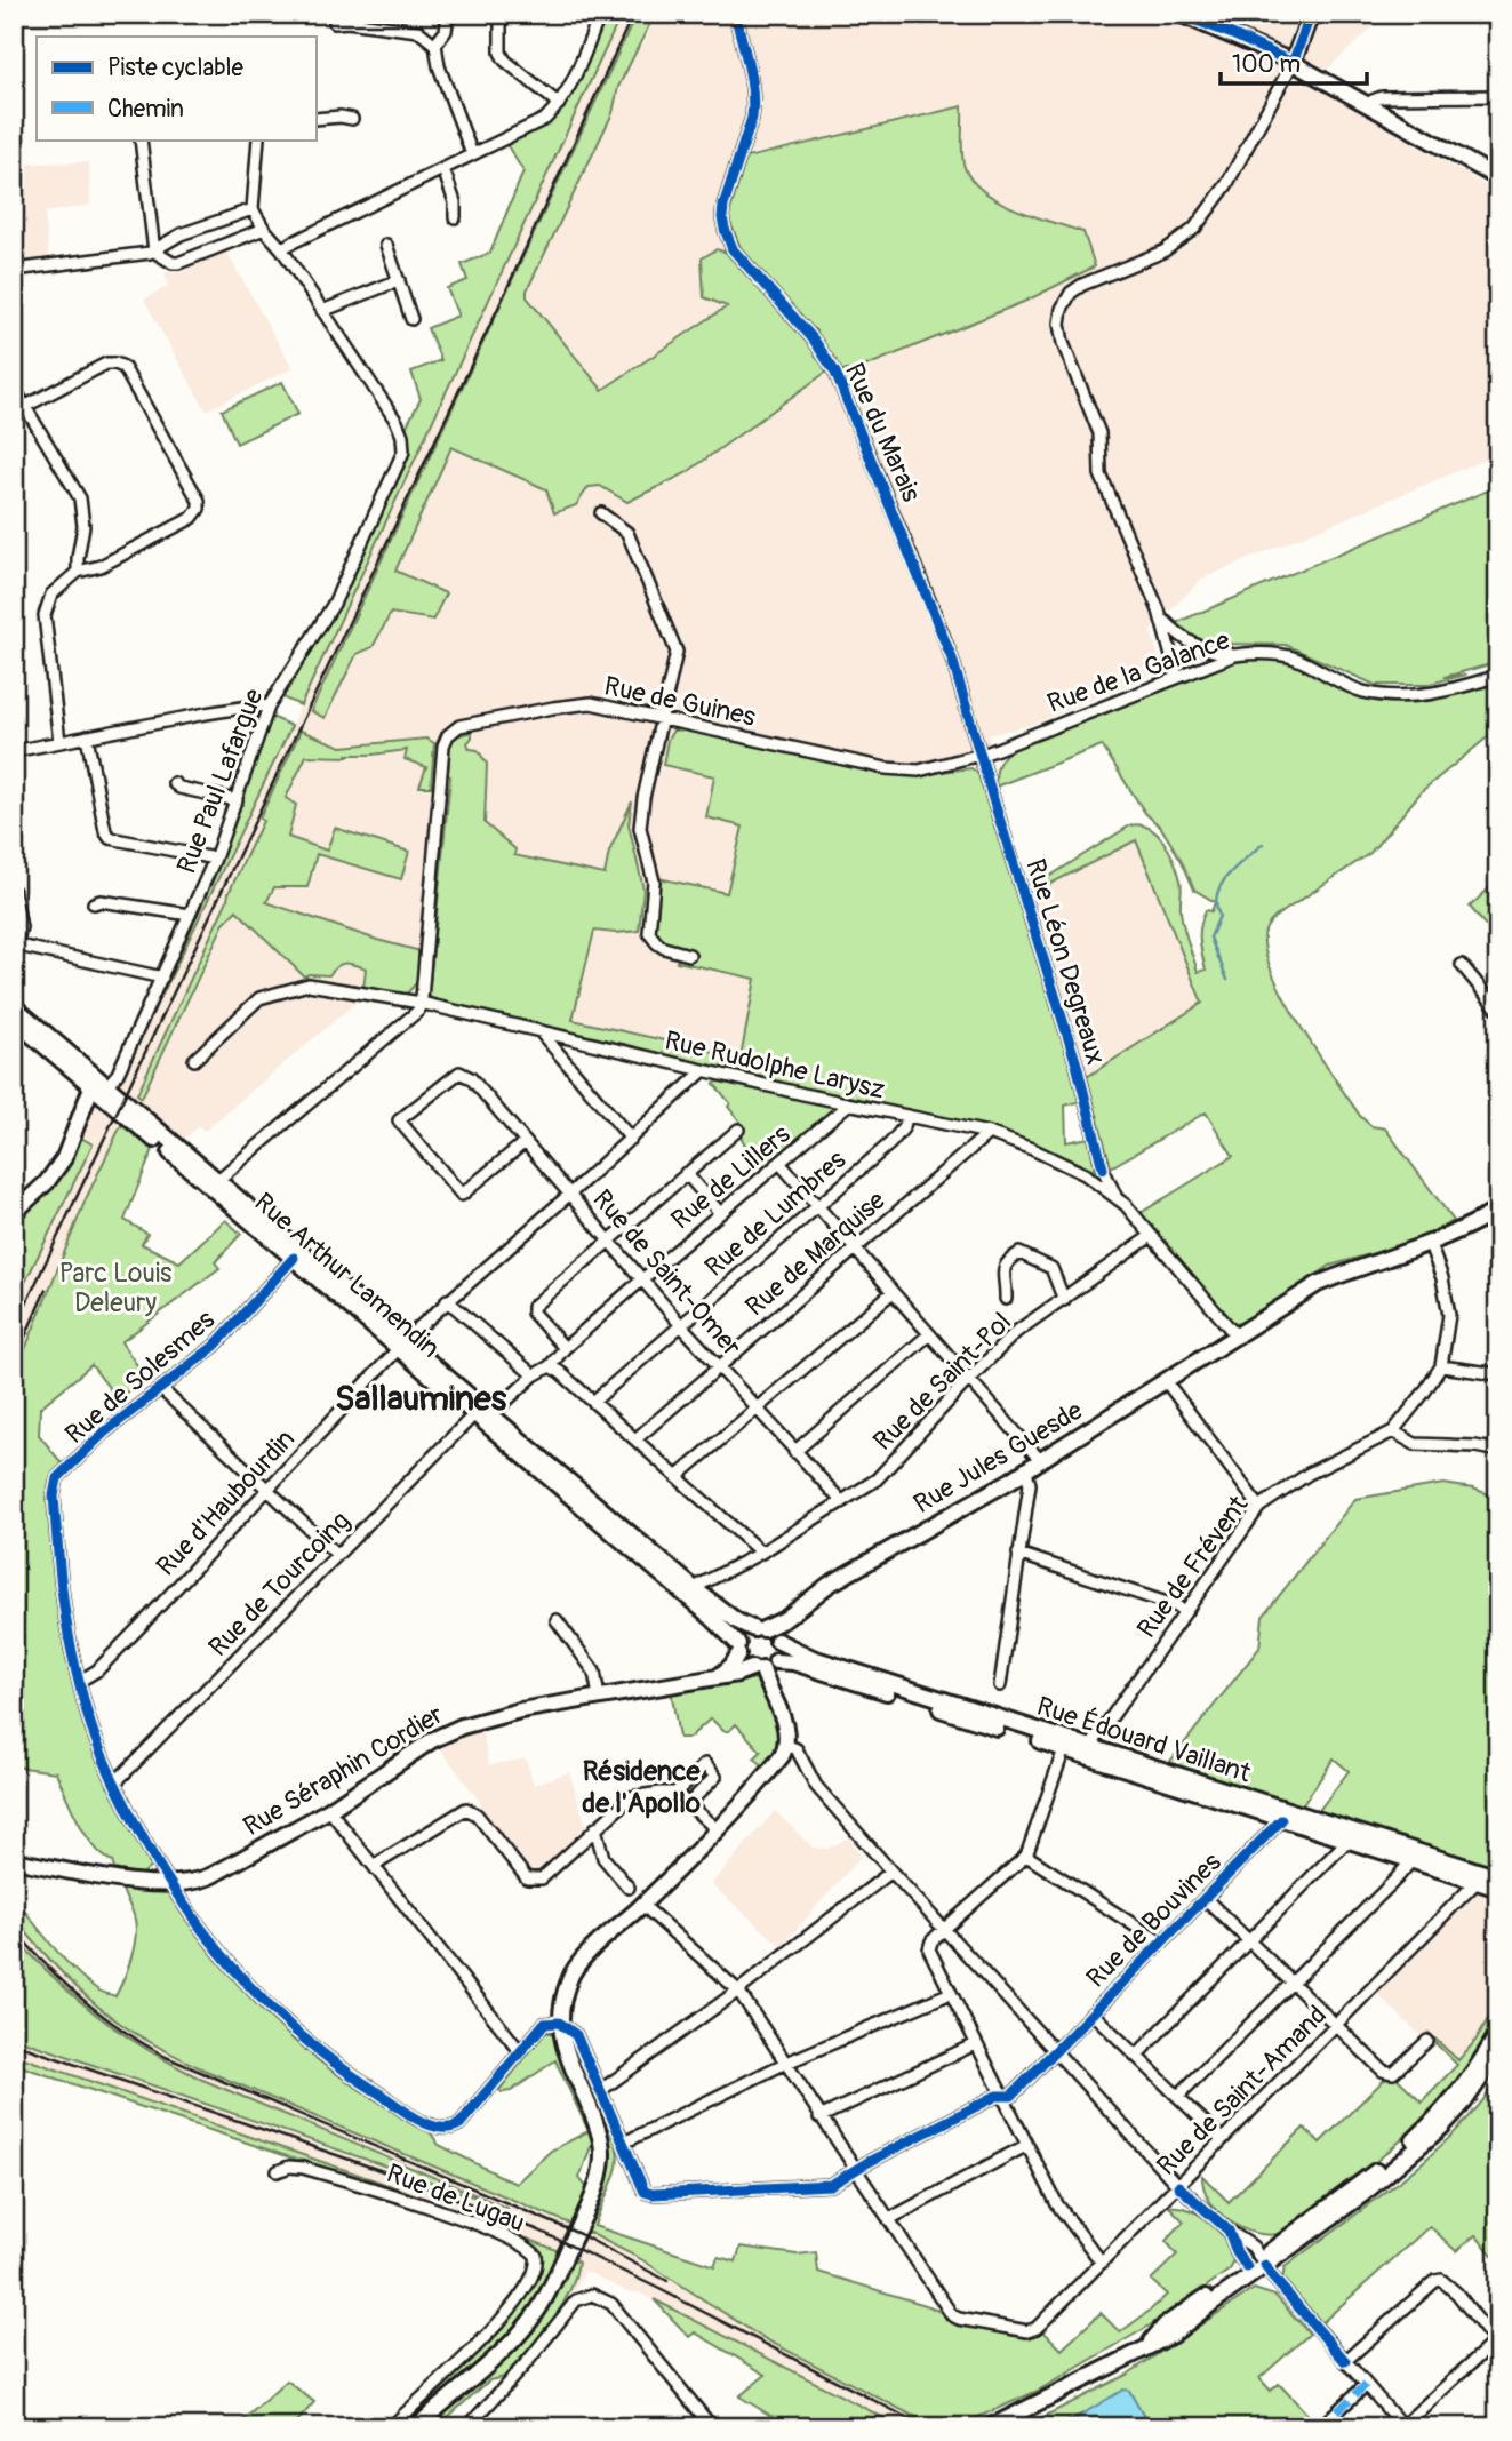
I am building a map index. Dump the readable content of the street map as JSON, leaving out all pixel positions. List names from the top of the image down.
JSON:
{
  "streets": {
    "main road": [
      "Rue Arthur Lamendin",
      "Rue Jules Guesde",
      "Rue Édouard Vaillant",
      "Rue Séraphin Cordier"
    ],
    "street": [
      "Rue du Marais",
      "Rue de la Galance",
      "Rue de Guines",
      "Rue Paul Lafargue",
      "Rue Léon Degreaux",
      "Rue Rudolphe Larysz",
      "Rue de Lillers",
      "Rue de Lumbres",
      "Rue de Marquise",
      "Rue de Saint-Omer",
      "Rue de Solesmes",
      "Rue de Saint-Pol",
      "Rue d'Haubourdin",
      "Rue de Frévent",
      "Rue de Tourcoing",
      "Rue de Bouvines",
      "Rue de Saint-Amand",
      "Rue de Lugau"
    ]
  },
  "crossings": [
    ["Rue du Marais", "Rue de la Galance"],
    ["Rue du Marais", "Rue de Guines"],
    ["Rue du Marais", "Rue Léon Degreaux"],
    ["Rue de la Galance", "Rue de Guines"],
    ["Rue de la Galance", "Rue Léon Degreaux"],
    ["Rue de Guines", "Rue Léon Degreaux"],
    ["Rue de Guines", "Rue Rudolphe Larysz"],
    ["Rue Paul Lafargue", "Rue Arthur Lamendin"],
    ["Rue Léon Degreaux", "Rue Rudolphe Larysz"],
    ["Rue Léon Degreaux", "Rue de Saint-Pol"],
    ["Rue Léon Degreaux", "Rue Jules Guesde"],
    ["Rue Rudolphe Larysz", "Rue de Lillers"],
    ["Rue Rudolphe Larysz", "Rue de Lumbres"],
    ["Rue Rudolphe Larysz", "Rue de Marquise"],
    ["Rue Rudolphe Larysz", "Rue d'Haubourdin"],
    ["Rue de Lillers", "Rue de Saint-Omer"],
    ["Rue de Lillers", "Rue Arthur Lamendin"],
    ["Rue de Lillers", "Rue de Tourcoing"],
    ["Rue de Lumbres", "Rue de Saint-Omer"],
    ["Rue de Marquise", "Rue de Saint-Omer"],
    ["Rue de Saint-Omer", "Rue de Saint-Pol"],
    ["Rue de Saint-Omer", "Rue d'Haubourdin"],
    ["Rue Arthur Lamendin", "Rue de Solesmes"],
    ["Rue Arthur Lamendin", "Rue de Saint-Pol"],
    ["Rue Arthur Lamendin", "Rue Jules Guesde"],
    ["Rue Arthur Lamendin", "Rue d'Haubourdin"],
    ["Rue Arthur Lamendin", "Rue de Tourcoing"],
    ["Rue Arthur Lamendin", "Rue Édouard Vaillant"],
    ["Rue Arthur Lamendin", "Rue Séraphin Cordier"],
    ["Rue de Solesmes", "Rue d'Haubourdin"],
    ["Rue de Solesmes", "Rue de Tourcoing"],
    ["Rue de Solesmes", "Rue Séraphin Cordier"],
    ["Rue Jules Guesde", "Rue Édouard Vaillant"],
    ["Rue Jules Guesde", "Rue Séraphin Cordier"],
    ["Rue de Frévent", "Rue Édouard Vaillant"],
    ["Rue Édouard Vaillant", "Rue Séraphin Cordier"],
    ["Rue Édouard Vaillant", "Rue de Bouvines"],
    ["Rue Édouard Vaillant", "Rue de Saint-Amand"]
  ],
  "districts": ["Sallaumines", "Résidence de l'Apollo"],
  "parks": ["Parc Louis Deleury"],
  "legend": ["Piste cyclable", "Chemin"],
  "scale_bar": "100 m"
}
